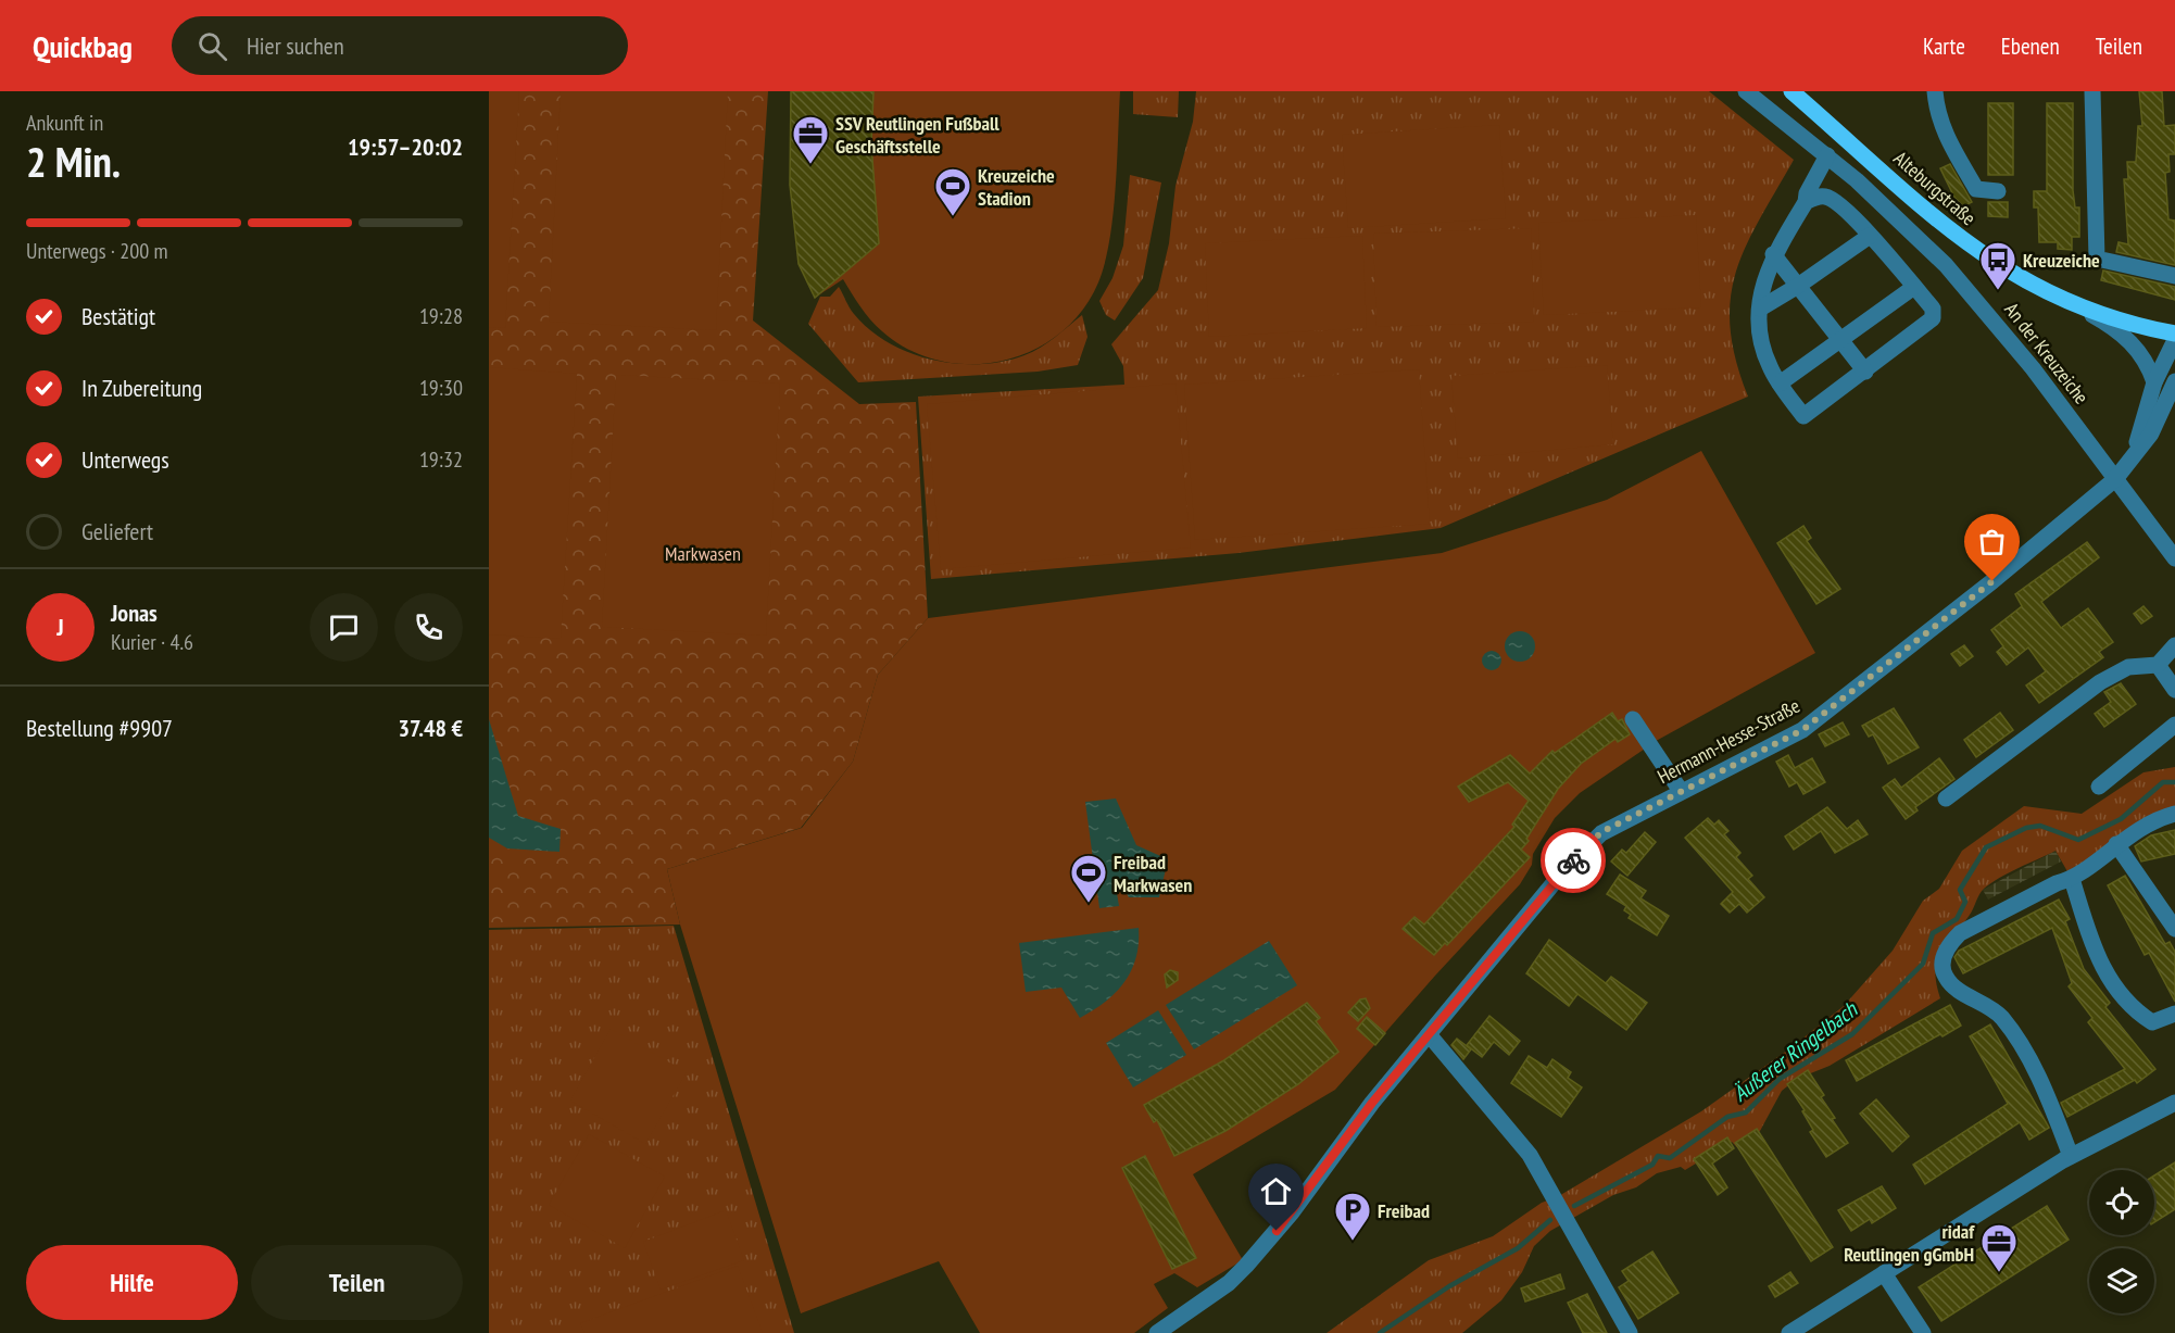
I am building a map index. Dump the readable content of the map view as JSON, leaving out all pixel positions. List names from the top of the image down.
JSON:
{
  "streets": {
    "main road": ["Alteburgstraße"],
    "street": ["An der Kreuzeiche", "Hermann-Hesse-Straße"]
  },
  "crossings": [
    ["An der Kreuzeiche", "Hermann-Hesse-Straße"]
  ],
  "water": ["Äußerer Ringelbach"],
  "parks": ["Markwasen"],
  "places": {
    "office": ["SSV Reutlingen Fußball Geschäftsstelle", "ridaf Reutlingen gGmbH"],
    "sports": ["Kreuzeiche Stadion", "Freibad Markwasen"],
    "bus stop": ["Kreuzeiche"],
    "parking": ["Freibad"]
  },
  "page": {
    "header": "Quickbag",
    "search": "Hier suchen",
    "nav": ["Karte", "Ebenen", "Teilen"],
    "heading": ["2 Min.", "Ankunft in", "19:57–20:02"],
    "panel": [
      "Jonas",
      "Kurier · 4.6",
      "Bestellung #9907",
      "37.48 €"
    ],
    "bar": "Unterwegs · 200 m",
    "list": [
      ["Bestätigt", "19:28"],
      ["In Zubereitung", "19:30"],
      ["Unterwegs", "19:32"],
      "Geliefert"
    ],
    "round": "J",
    "buttons": ["Hilfe", "Teilen"]
  }
}
